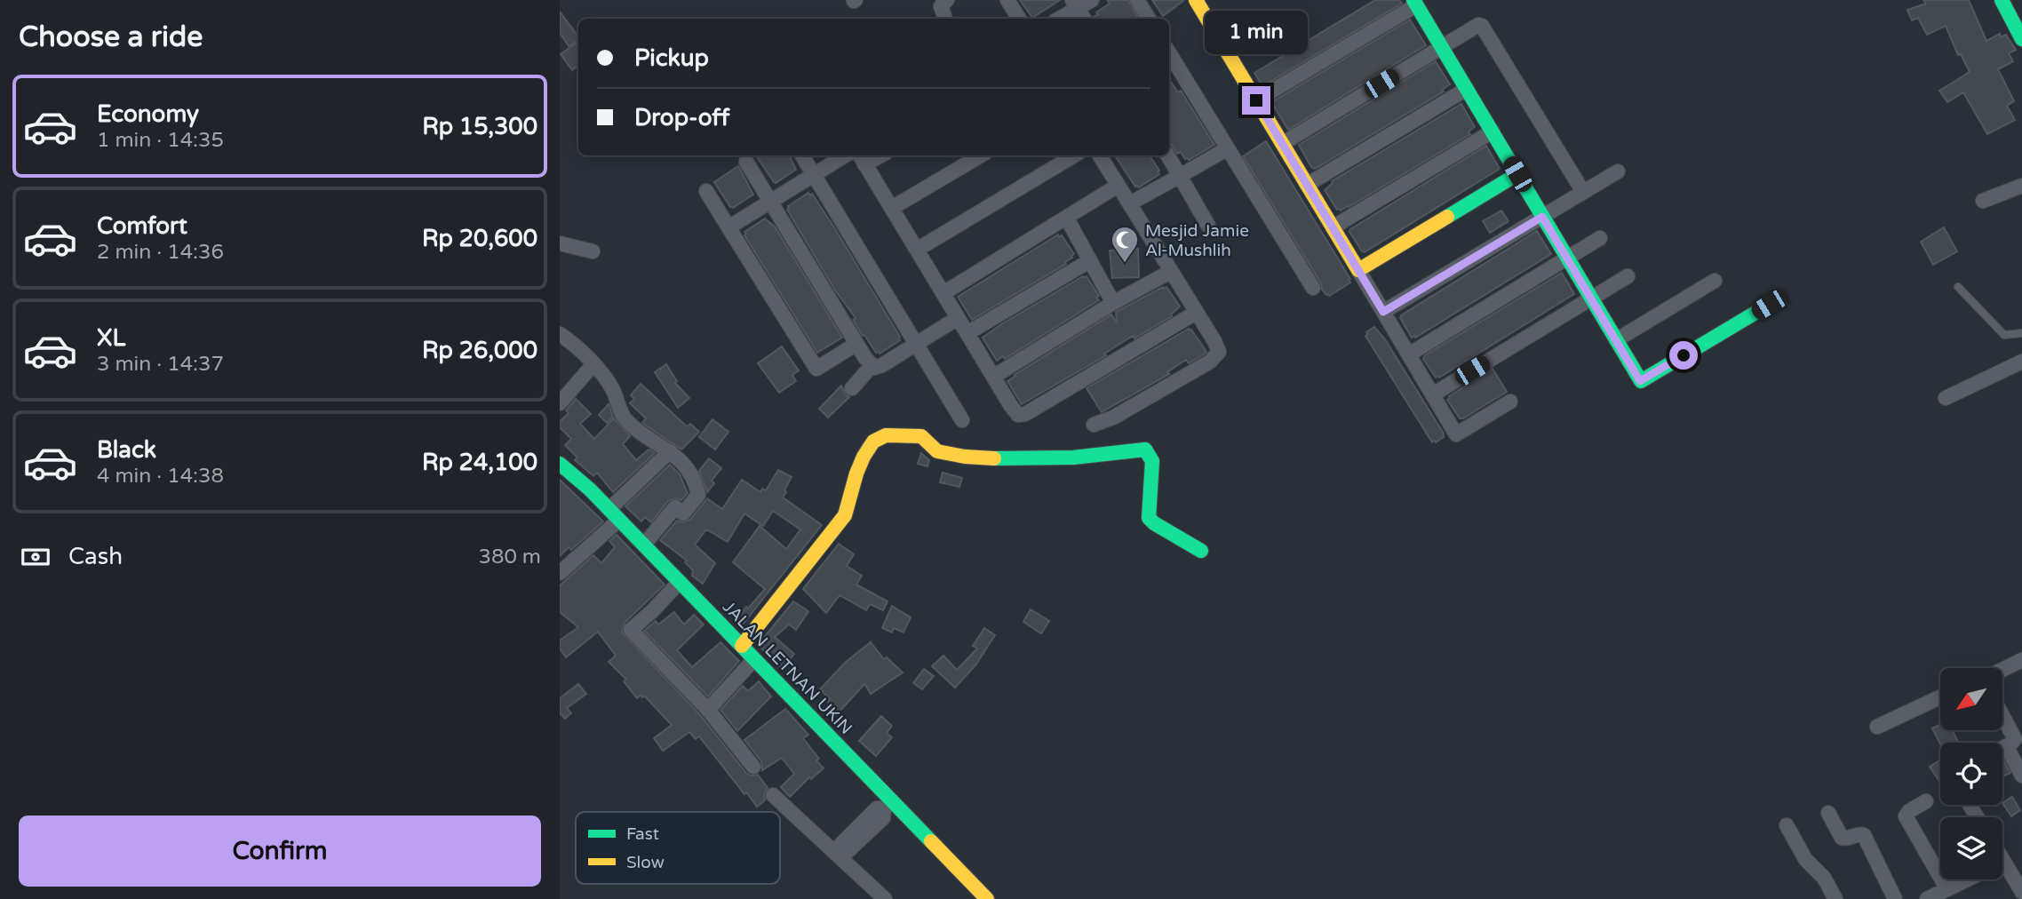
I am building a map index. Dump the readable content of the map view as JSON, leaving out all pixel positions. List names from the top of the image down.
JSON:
{
  "streets": {
    "street": ["JALAN LETNAN UKIN"]
  },
  "places": {
    "mosque": ["Mesjid Jamie Al-Mushlih"]
  },
  "legend": ["Fast", "Slow"],
  "north": "bottom left",
  "page": {
    "heading": "Choose a ride",
    "bubble": "1 min",
    "banner": ["Pickup", "Drop-off"],
    "list": [
      {
        "name": "Economy",
        "note": "1 min · 14:35",
        "value": "Rp 15,300"
      },
      {
        "name": "Comfort",
        "note": "2 min · 14:36",
        "value": "Rp 20,600"
      },
      {
        "name": "XL",
        "note": "3 min · 14:37",
        "value": "Rp 26,000"
      },
      {
        "name": "Black",
        "note": "4 min · 14:38",
        "value": "Rp 24,100"
      }
    ],
    "pay": ["Cash", "380 m"],
    "buttons": "Confirm"
  }
}
